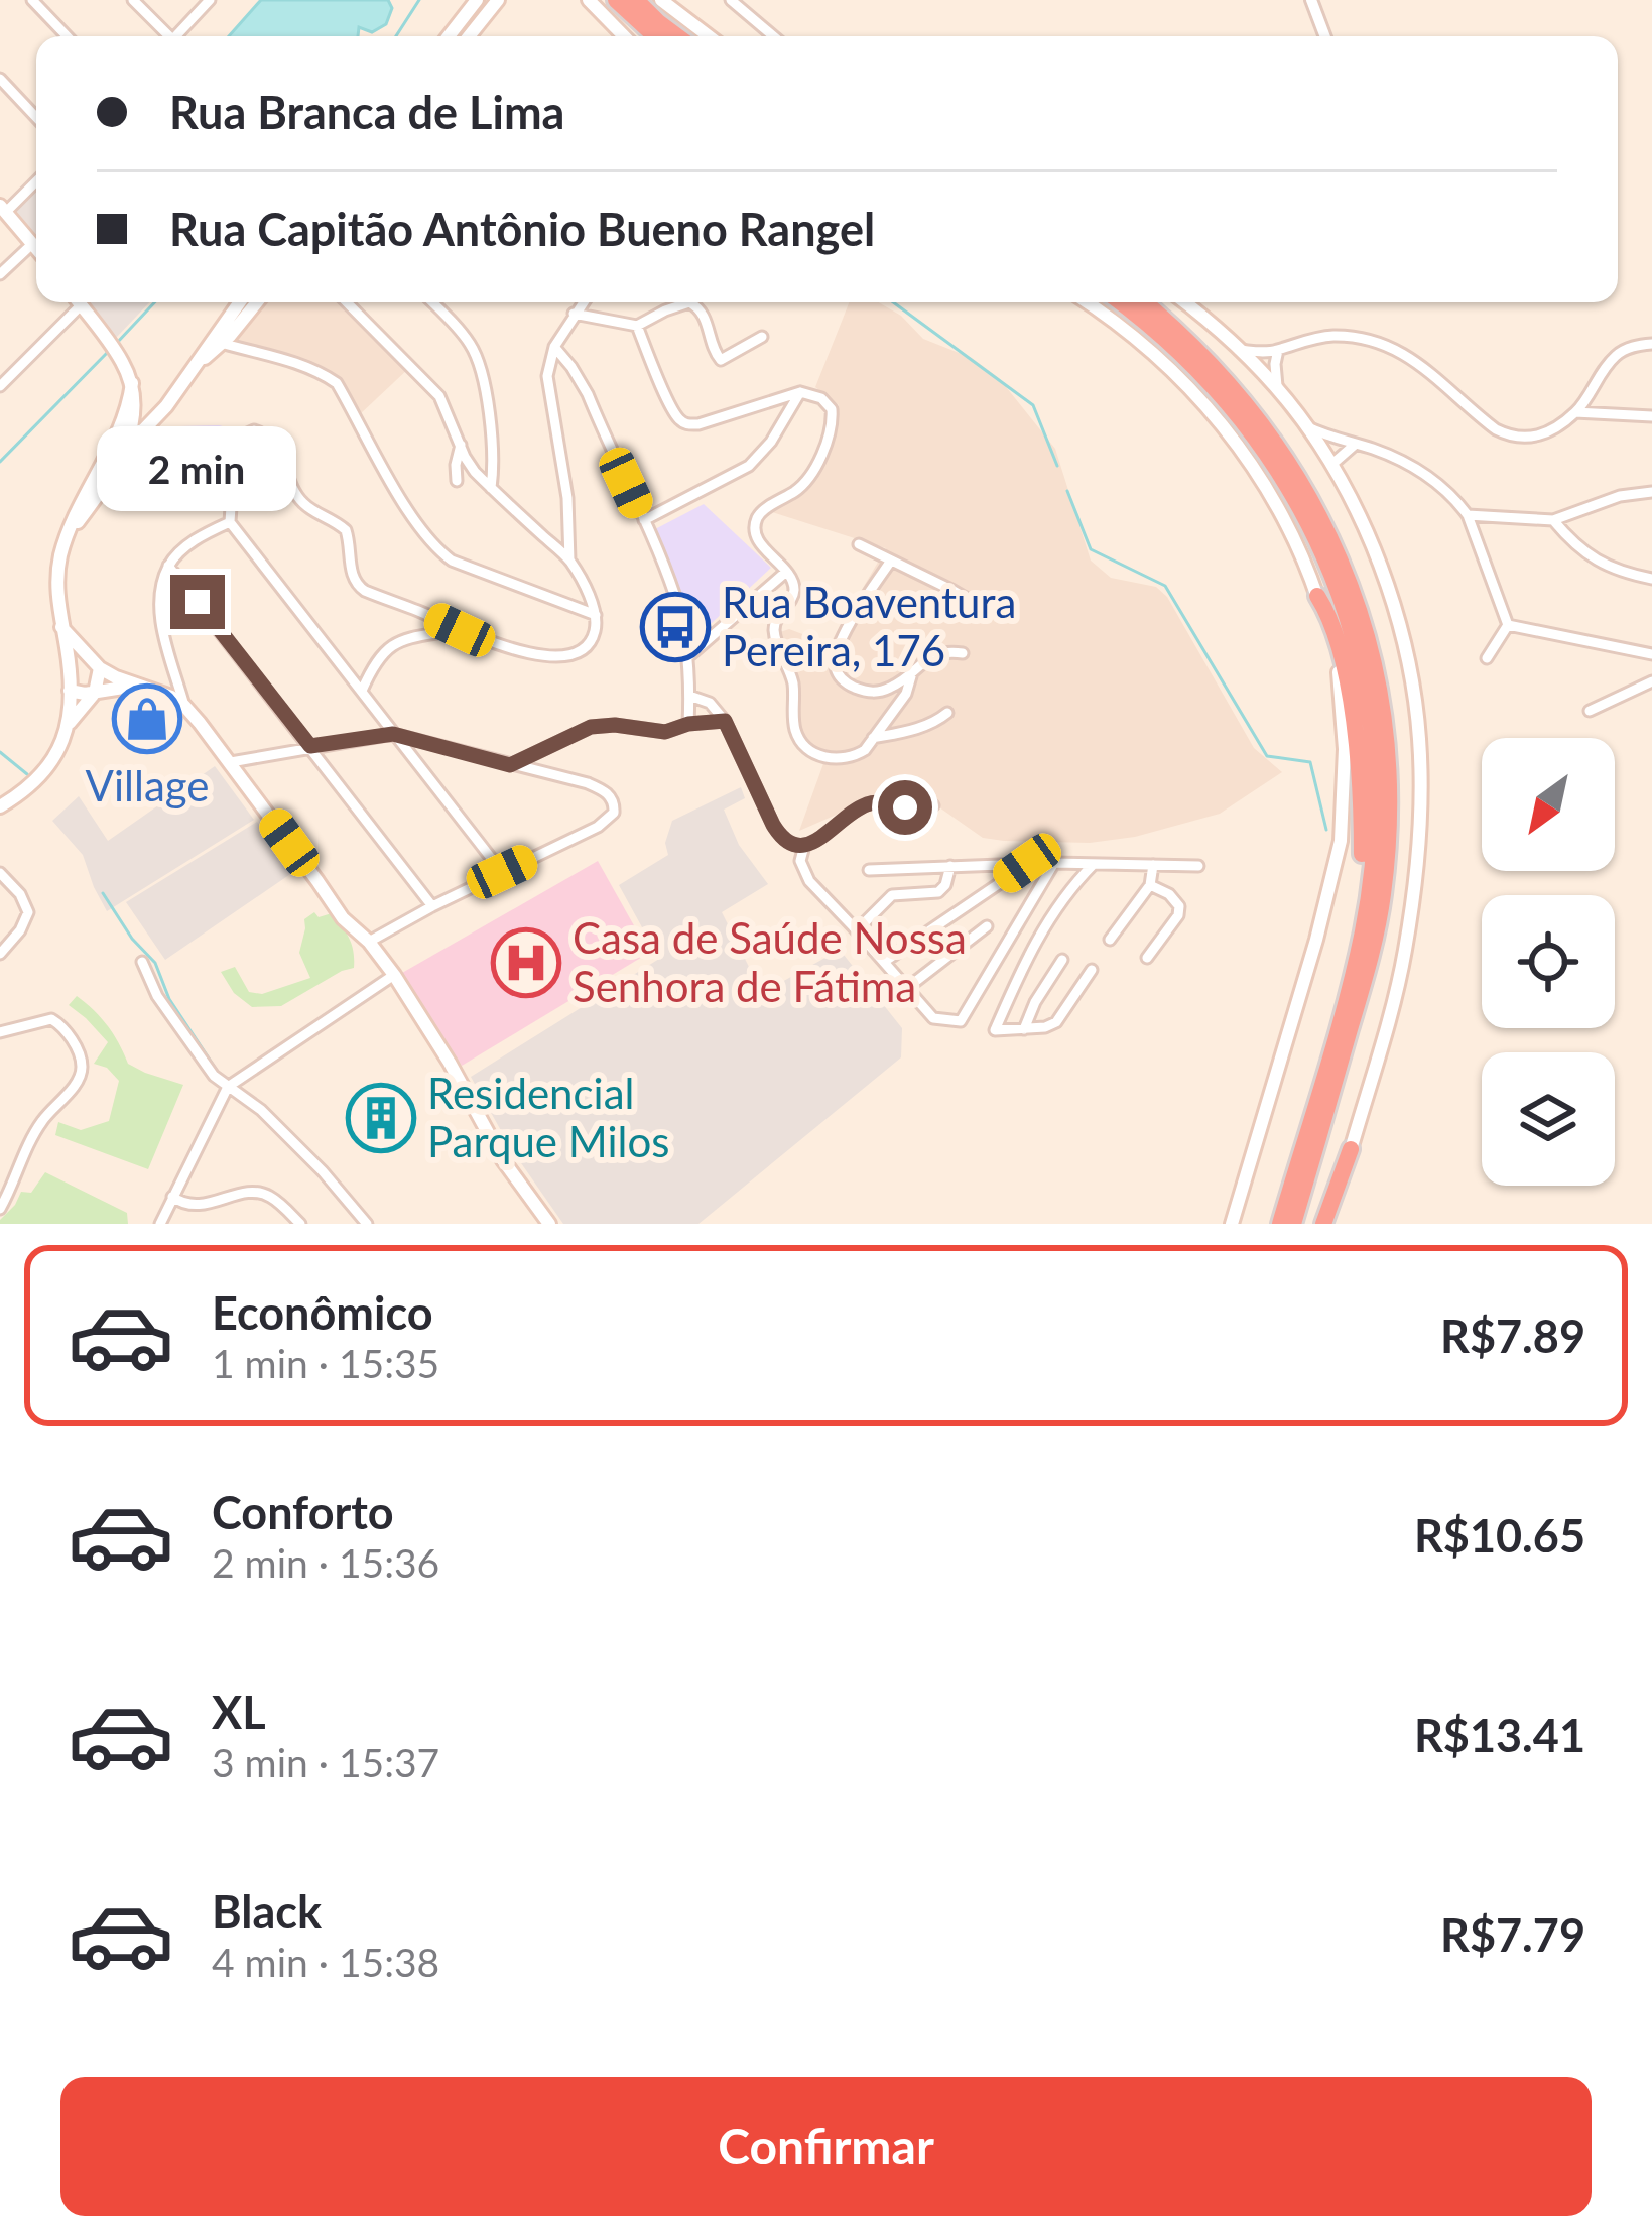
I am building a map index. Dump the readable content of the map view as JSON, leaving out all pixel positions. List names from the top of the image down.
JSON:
{
  "places": {
    "bus stop": ["Rua Boaventura Pereira, 176"],
    "shop": ["Village"],
    "hospital": ["Casa de Saúde Nossa Senhora de Fátima"],
    "building": ["Residencial Parque Milos"]
  },
  "north": "bottom left",
  "page": {
    "banner": ["Rua Branca de Lima", "Rua Capitão Antônio Bueno Rangel"],
    "bubble": "2 min",
    "list": [
      {
        "name": "Econômico",
        "note": "1 min · 15:35",
        "value": "R$7.89"
      },
      {
        "name": "Conforto",
        "note": "2 min · 15:36",
        "value": "R$10.65"
      },
      {
        "name": "XL",
        "note": "3 min · 15:37",
        "value": "R$13.41"
      },
      {
        "name": "Black",
        "note": "4 min · 15:38",
        "value": "R$7.79"
      }
    ],
    "buttons": "Confirmar"
  }
}
